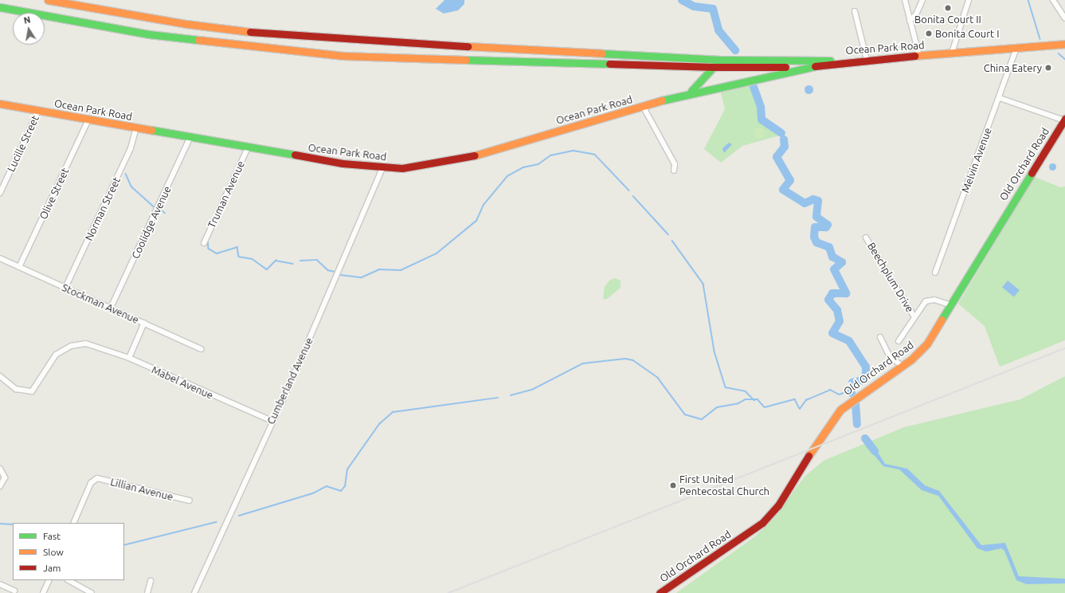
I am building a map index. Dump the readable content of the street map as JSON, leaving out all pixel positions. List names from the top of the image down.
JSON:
{
  "streets": {
    "main road": ["Ocean Park Road", "Old Orchard Road"],
    "street": [
      "Lucille Street",
      "Melvin Avenue",
      "Olive Street",
      "Truman Avenue",
      "Norman Street",
      "Coolidge Avenue",
      "Beechplum Drive",
      "Stockman Avenue",
      "Cumberland Avenue",
      "Mabel Avenue",
      "Lillian Avenue"
    ]
  },
  "crossings": [
    ["Ocean Park Road", "Lucille Street"],
    ["Ocean Park Road", "Melvin Avenue"],
    ["Ocean Park Road", "Olive Street"],
    ["Ocean Park Road", "Truman Avenue"],
    ["Ocean Park Road", "Norman Street"],
    ["Ocean Park Road", "Coolidge Avenue"],
    ["Ocean Park Road", "Cumberland Avenue"],
    ["Old Orchard Road", "Beechplum Drive"],
    ["Olive Street", "Stockman Avenue"],
    ["Norman Street", "Stockman Avenue"],
    ["Coolidge Avenue", "Stockman Avenue"],
    ["Cumberland Avenue", "Mabel Avenue"]
  ],
  "places": [
    "Bonita Court II",
    "Bonita Court I",
    "China Eatery",
    "First United Pentecostal Church"
  ],
  "legend": ["Fast", "Slow", "Jam"],
  "north": "top"
}
